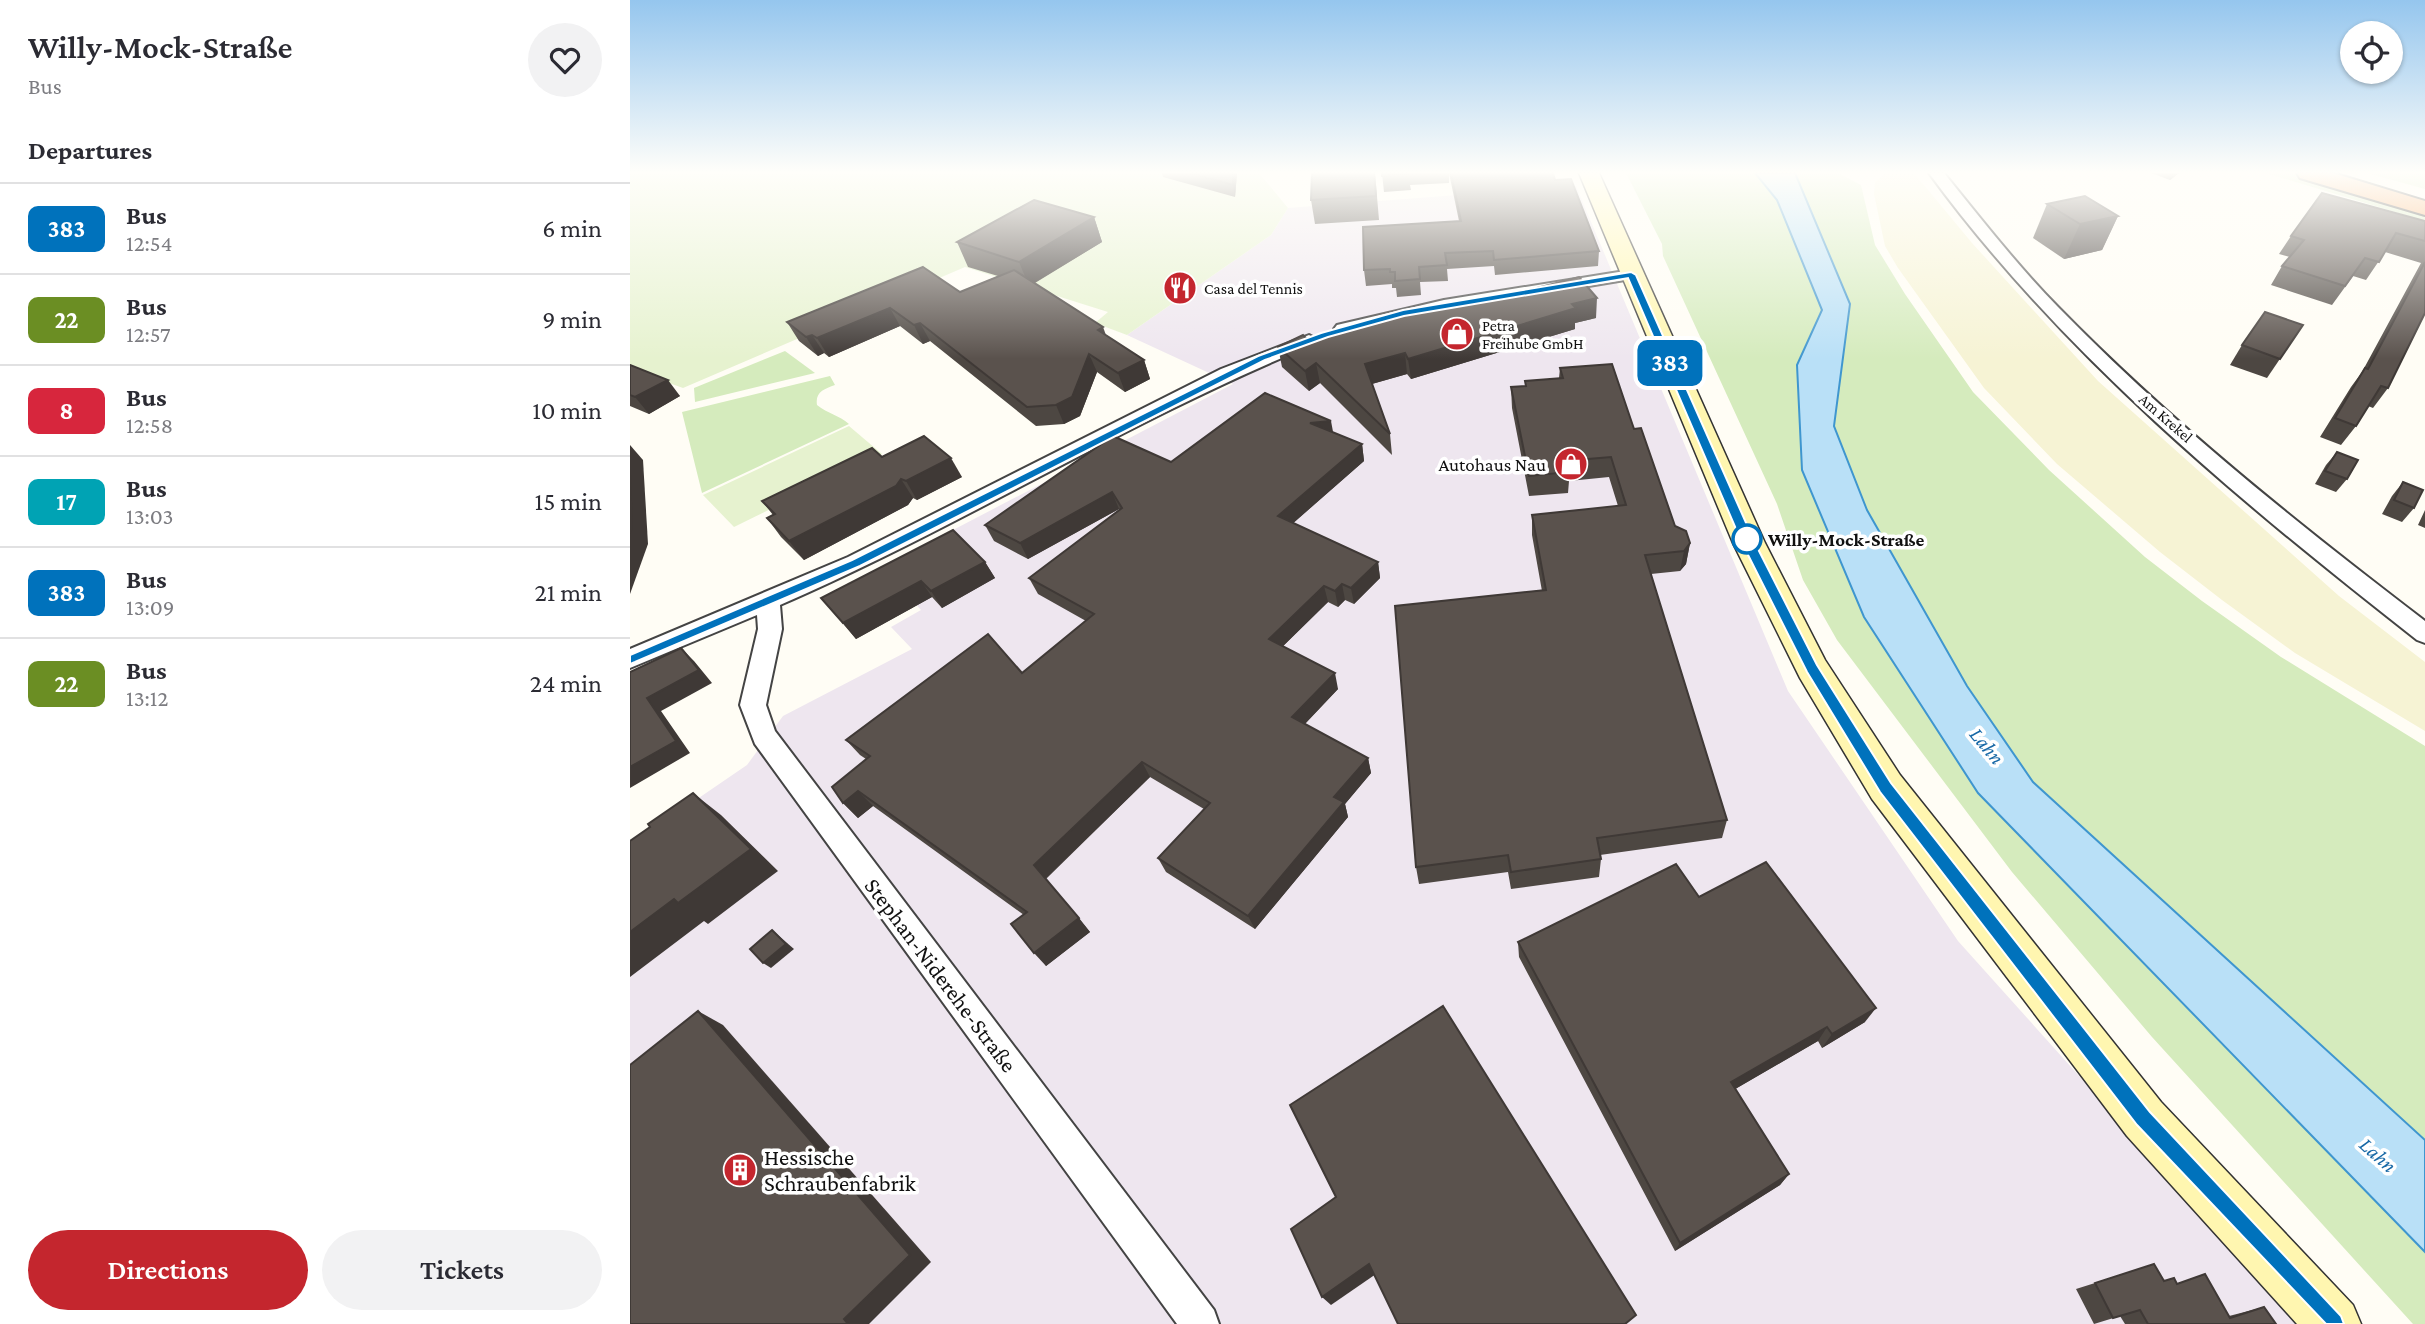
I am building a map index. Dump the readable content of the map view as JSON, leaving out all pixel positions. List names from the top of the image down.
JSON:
{
  "streets": {
    "street": ["Am Krekel", "Stephan-Niderehe-Straße"]
  },
  "water": ["Lahn"],
  "places": {
    "restaurant": ["Casa del Tennis"],
    "shop": ["Petra Freihube GmbH", "Autohaus Nau"],
    "other": ["Willy-Mock-Straße"],
    "building": ["Hessische Schraubenfabrik"]
  },
  "lines": ["bus line 383"],
  "page": {
    "heading": [
      ["Willy-Mock-Straße", "Bus"],
      "Departures"
    ],
    "on_map": "383",
    "list": [
      {
        "mark": "383",
        "name": "Bus",
        "note": "12:54",
        "value": "6 min"
      },
      {
        "mark": "22",
        "name": "Bus",
        "note": "12:57",
        "value": "9 min"
      },
      {
        "mark": "8",
        "name": "Bus",
        "note": "12:58",
        "value": "10 min"
      },
      {
        "mark": "17",
        "name": "Bus",
        "note": "13:03",
        "value": "15 min"
      },
      {
        "mark": "383",
        "name": "Bus",
        "note": "13:09",
        "value": "21 min"
      },
      {
        "mark": "22",
        "name": "Bus",
        "note": "13:12",
        "value": "24 min"
      }
    ],
    "buttons": ["Directions", "Tickets"]
  }
}
